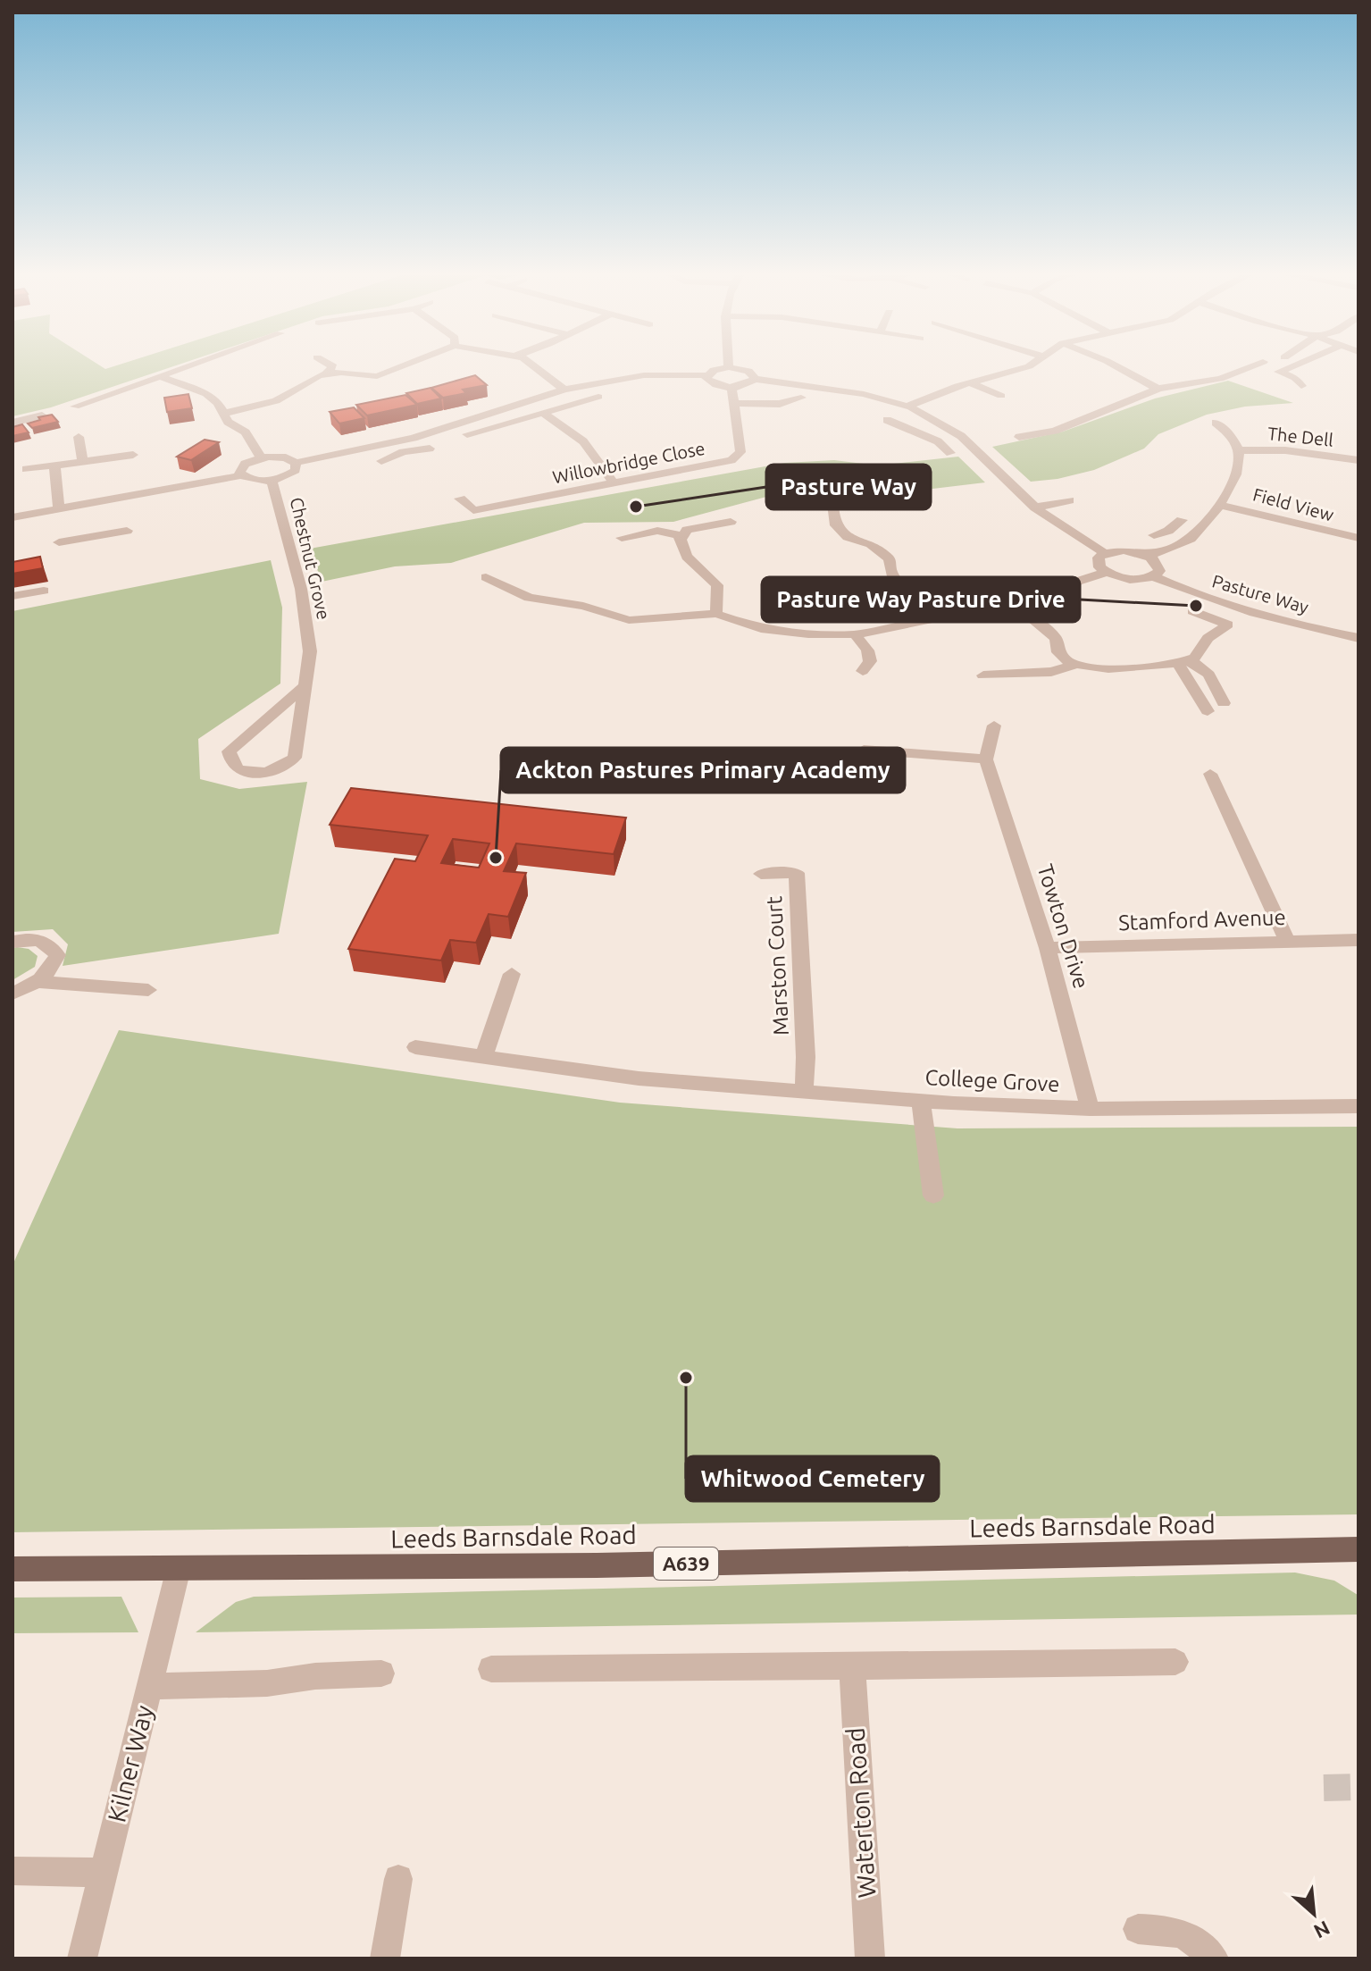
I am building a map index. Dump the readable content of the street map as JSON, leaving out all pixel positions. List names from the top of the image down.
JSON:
{
  "streets": {
    "main road": ["Leeds Barnsdale Road", "A639"],
    "street": [
      "The Dell",
      "Willowbridge Close",
      "Field View",
      "Chestnut Grove",
      "Pasture Way",
      "Stamford Avenue",
      "Towton Drive",
      "Marston Court",
      "College Grove",
      "Kilner Way",
      "Waterton Road"
    ]
  },
  "crossings": [
    ["Stamford Avenue", "Towton Drive"],
    ["Towton Drive", "College Grove"],
    ["Marston Court", "College Grove"],
    ["Leeds Barnsdale Road", "Kilner Way"]
  ],
  "places": [
    "Pasture Way",
    "Pasture Way Pasture Drive",
    "Ackton Pastures Primary Academy",
    "Whitwood Cemetery"
  ],
  "north": "bottom right"
}
